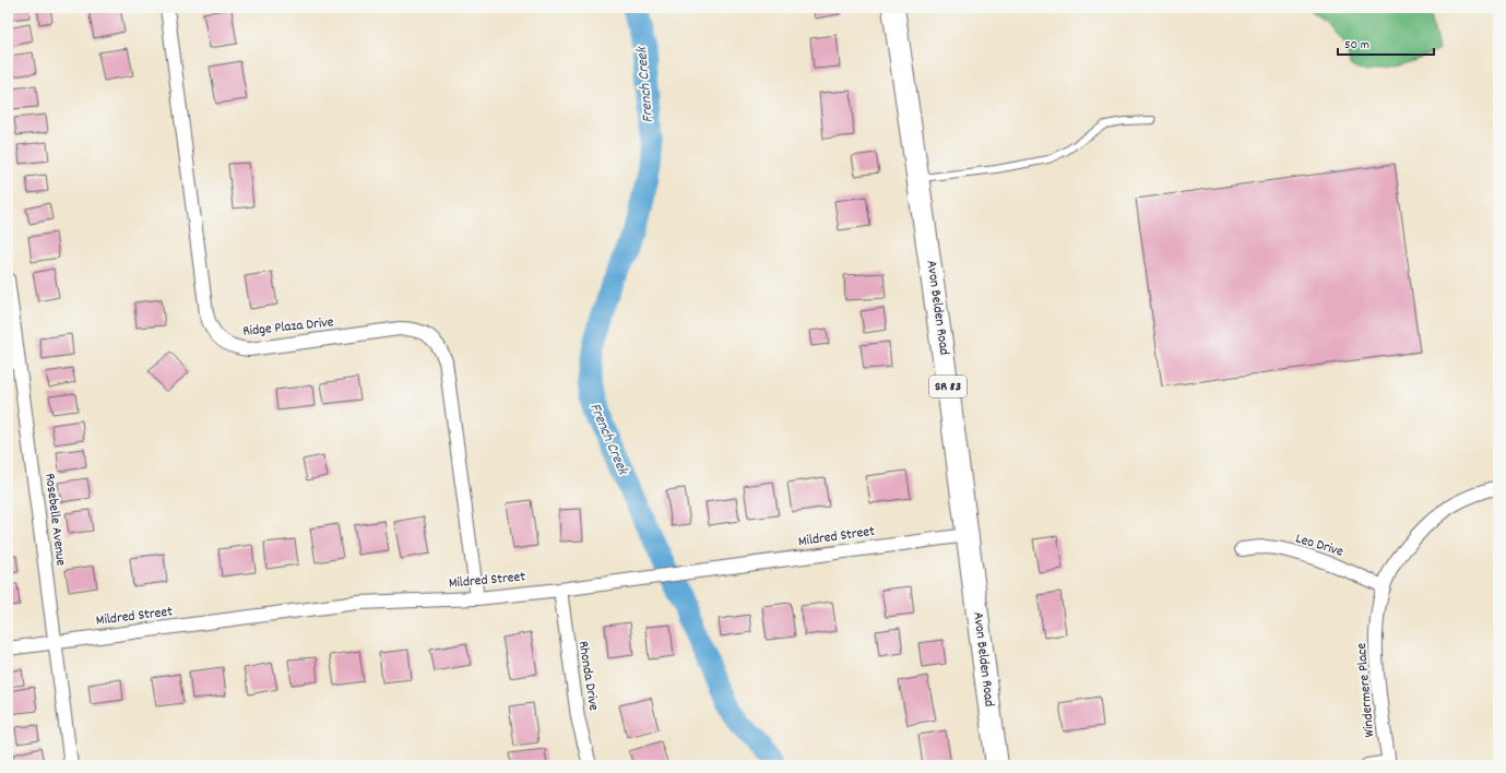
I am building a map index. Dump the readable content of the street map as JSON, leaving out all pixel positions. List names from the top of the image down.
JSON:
{
  "streets": {
    "main road": ["Avon Belden Road", "SR 83"],
    "street": [
      "Ridge Plaza Drive",
      "Rosebelle Avenue",
      "Mildred Street",
      "Leo Drive",
      "Rhonda Drive",
      "Windermere Place"
    ]
  },
  "crossings": [
    ["Avon Belden Road", "Mildred Street"],
    ["Ridge Plaza Drive", "Mildred Street"],
    ["Rosebelle Avenue", "Mildred Street"],
    ["Mildred Street", "Rhonda Drive"],
    ["Leo Drive", "Windermere Place"]
  ],
  "water": ["French Creek"],
  "scale_bar": "50 m"
}
